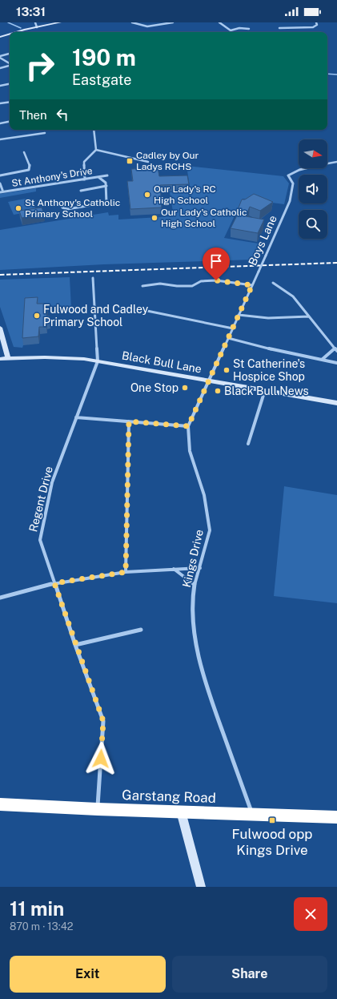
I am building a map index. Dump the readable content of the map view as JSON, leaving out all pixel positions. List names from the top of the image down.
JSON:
{
  "streets": {
    "highway": ["Garstang Road"],
    "street": [
      "St Anthony's Drive",
      "Boys Lane",
      "Black Bull Lane",
      "Regent Drive",
      "Kings Drive"
    ]
  },
  "crossings": [
    ["Boys Lane", "Black Bull Lane"],
    ["Boys Lane", "Kings Drive"],
    ["Black Bull Lane", "Regent Drive"],
    ["Black Bull Lane", "Kings Drive"],
    ["Regent Drive", "Garstang Road"],
    ["Kings Drive", "Garstang Road"]
  ],
  "places": {
    "transit": ["Cadley by Our Ladys RCHS", "Fulwood opp Kings Drive"],
    "other": [
      "Our Lady's RC High School",
      "St Anthony's Catholic Primary School",
      "Our Lady's Catholic High School",
      "Fulwood and Cadley Primary School",
      "St Catherine's Hospice Shop",
      "One Stop",
      "Black Bull News"
    ]
  },
  "north": "right",
  "page": {
    "status": "13:31",
    "turn": ["190 m", "Eastgate"],
    "then": "Then",
    "heading": ["11 min", "870 m · 13:42"],
    "buttons": ["Exit", "Share"]
  }
}
